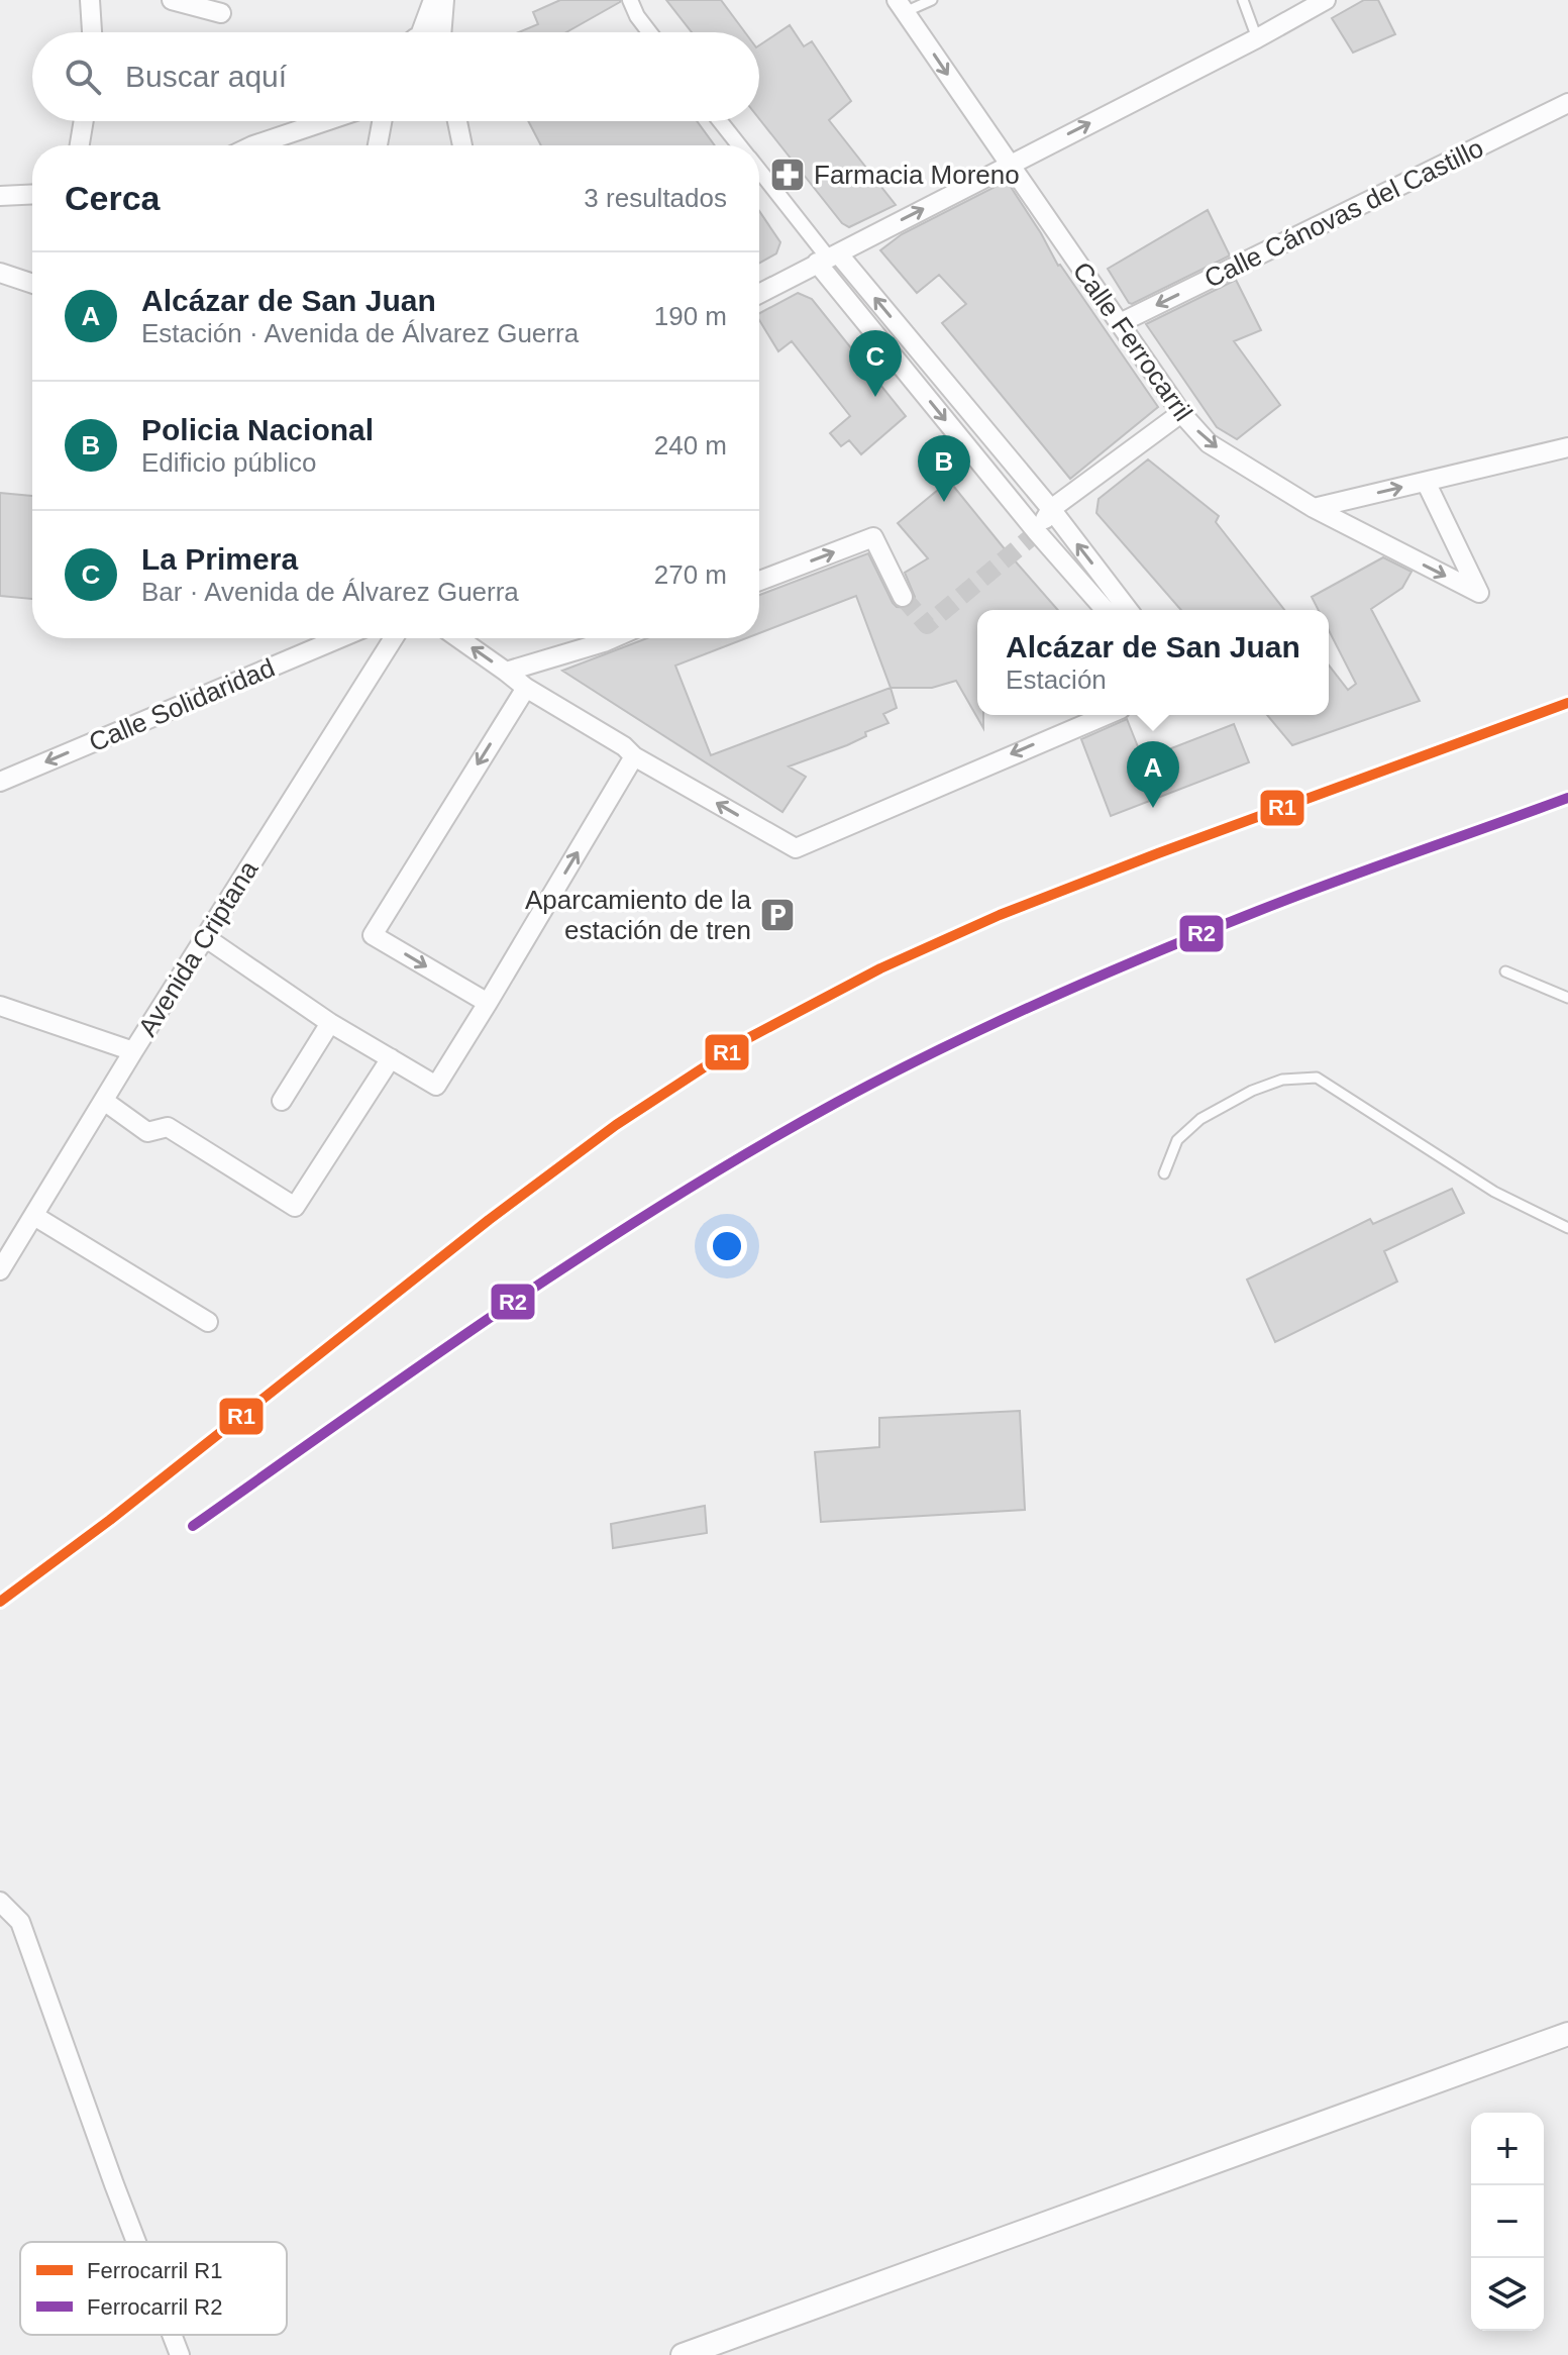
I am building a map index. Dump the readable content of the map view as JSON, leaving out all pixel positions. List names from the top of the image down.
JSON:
{
  "streets": {
    "street": [
      "Calle Cánovas del Castillo",
      "Calle Ferrocarril",
      "Calle Solidaridad",
      "Avenida Criptana"
    ]
  },
  "crossings": [
    ["Calle Cánovas del Castillo", "Calle Ferrocarril"]
  ],
  "one_way": ["Calle Cánovas del Castillo", "Calle Solidaridad"],
  "places": {
    "pharmacy": ["Farmacia Moreno"],
    "parking": ["Aparcamiento de la estación de tren"]
  },
  "lines": ["rail line R1", "rail line R2"],
  "legend": ["Ferrocarril R1", "Ferrocarril R2"],
  "page": {
    "search": "Buscar aquí",
    "heading": ["Cerca", "3 resultados"],
    "list": [
      {
        "mark": "A",
        "name": "Alcázar de San Juan",
        "note": "Estación · Avenida de Álvarez Guerra",
        "value": "190 m"
      },
      {
        "mark": "B",
        "name": "Policia Nacional",
        "note": "Edificio público",
        "value": "240 m"
      },
      {
        "mark": "C",
        "name": "La Primera",
        "note": "Bar · Avenida de Álvarez Guerra",
        "value": "270 m"
      }
    ],
    "pins": ["C", "B", "A"],
    "popup": ["Alcázar de San Juan", "Estación"],
    "map_buttons": ["+", "−"]
  }
}
